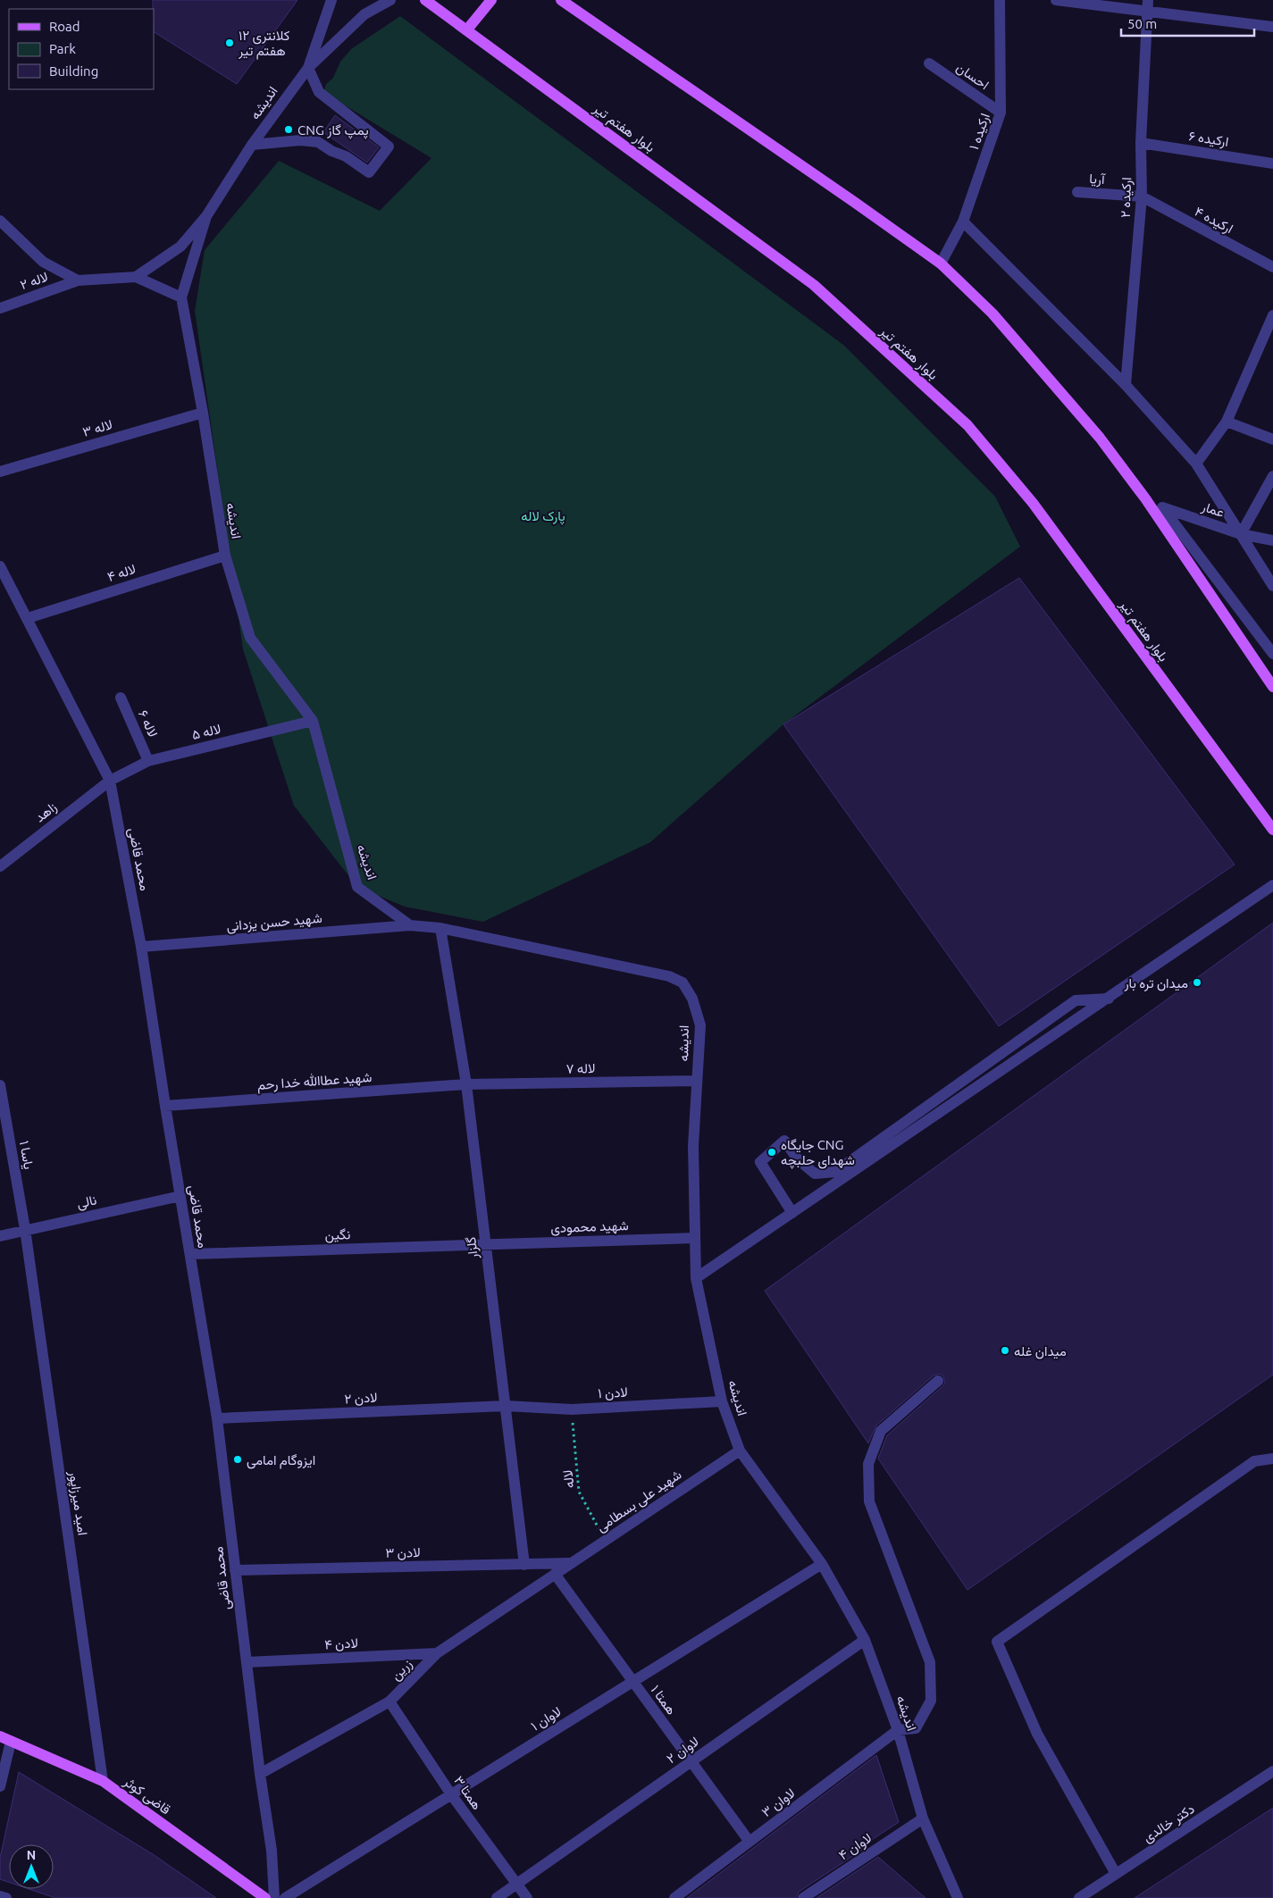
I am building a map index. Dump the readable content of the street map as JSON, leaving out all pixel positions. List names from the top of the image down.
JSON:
{
  "streets": {
    "main road": ["بلوار هفتم تیر", "قاضی کوثر"],
    "street": [
      "احسان",
      "اندیشه",
      "ارکیده ۱",
      "ارکیده ۶",
      "آریا",
      "ارکیده ۲",
      "ارکیده ۴",
      "لاله ۲",
      "لاله ۳",
      "عمار",
      "لاله ۴",
      "لاله ۶",
      "لاله ۵",
      "زاهد",
      "محمد قاضی",
      "شهید حسن یزدانی",
      "لاله ۷",
      "شهید عطاالله خدا رحم",
      "یاسا ۱",
      "نالی",
      "شهید محمودی",
      "نگین",
      "گلزار",
      "لادن ۱",
      "لادن ۲",
      "شهید علی بسطامی",
      "امید میرزاپور",
      "لادن ۳",
      "لادن ۴",
      "زرین",
      "همتا ۱",
      "لاوان ۱",
      "لاوان ۲",
      "همتا ۳",
      "لاوان ۳",
      "دکتر خالدی",
      "لاوان ۴"
    ],
    "path": ["لاله"]
  },
  "crossings": [
    ["احسان", "ارکیده ۱"],
    ["اندیشه", "لاله ۳"],
    ["اندیشه", "لاله ۴"],
    ["اندیشه", "لاله ۵"],
    ["اندیشه", "شهید حسن یزدانی"],
    ["اندیشه", "لاله ۷"],
    ["اندیشه", "شهید محمودی"],
    ["اندیشه", "گلزار"],
    ["اندیشه", "لادن ۱"],
    ["اندیشه", "شهید علی بسطامی"],
    ["اندیشه", "لاوان ۱"],
    ["اندیشه", "لاوان ۲"],
    ["اندیشه", "لاوان ۳"],
    ["اندیشه", "لاوان ۴"],
    ["ارکیده ۶", "ارکیده ۲"],
    ["آریا", "ارکیده ۲"],
    ["آریا", "ارکیده ۴"],
    ["ارکیده ۲", "ارکیده ۴"],
    ["لاله ۴", "محمد قاضی"],
    ["لاله ۶", "لاله ۵"],
    ["لاله ۵", "زاهد"],
    ["لاله ۵", "محمد قاضی"],
    ["زاهد", "محمد قاضی"],
    ["محمد قاضی", "شهید حسن یزدانی"],
    ["محمد قاضی", "شهید عطاالله خدا رحم"],
    ["محمد قاضی", "نالی"],
    ["محمد قاضی", "نگین"],
    ["محمد قاضی", "لادن ۲"],
    ["محمد قاضی", "لادن ۳"],
    ["محمد قاضی", "لادن ۴"],
    ["محمد قاضی", "زرین"],
    ["لاله ۷", "شهید عطاالله خدا رحم"],
    ["لاله ۷", "گلزار"],
    ["شهید عطاالله خدا رحم", "گلزار"],
    ["یاسا ۱", "نالی"],
    ["یاسا ۱", "امید میرزاپور"],
    ["نالی", "امید میرزاپور"],
    ["شهید محمودی", "نگین"],
    ["شهید محمودی", "گلزار"],
    ["نگین", "گلزار"],
    ["گلزار", "لادن ۱"],
    ["گلزار", "لادن ۲"],
    ["گلزار", "لادن ۳"],
    ["لادن ۱", "لادن ۲"],
    ["لادن ۱", "لاله"],
    ["لاله", "شهید علی بسطامی"],
    ["شهید علی بسطامی", "لادن ۳"],
    ["شهید علی بسطامی", "زرین"],
    ["شهید علی بسطامی", "همتا ۱"],
    ["امید میرزاپور", "قاضی کوثر"],
    ["لادن ۴", "زرین"],
    ["زرین", "همتا ۱"],
    ["زرین", "همتا ۳"],
    ["همتا ۱", "لاوان ۱"],
    ["همتا ۱", "لاوان ۲"],
    ["همتا ۱", "لاوان ۳"],
    ["لاوان ۱", "همتا ۳"],
    ["لاوان ۲", "همتا ۳"]
  ],
  "parks": ["پارک لاله"],
  "places": [
    "کلانتری ۱۲ هفتم تیر",
    "CNG پمپ گاز",
    "میدان تره بار",
    "جایگاه CNG شهدای حلبچه",
    "میدان غله",
    "ایزوگام امامی"
  ],
  "legend": ["Road", "Park", "Building"],
  "scale_bar": "50 m",
  "north": "top"
}
